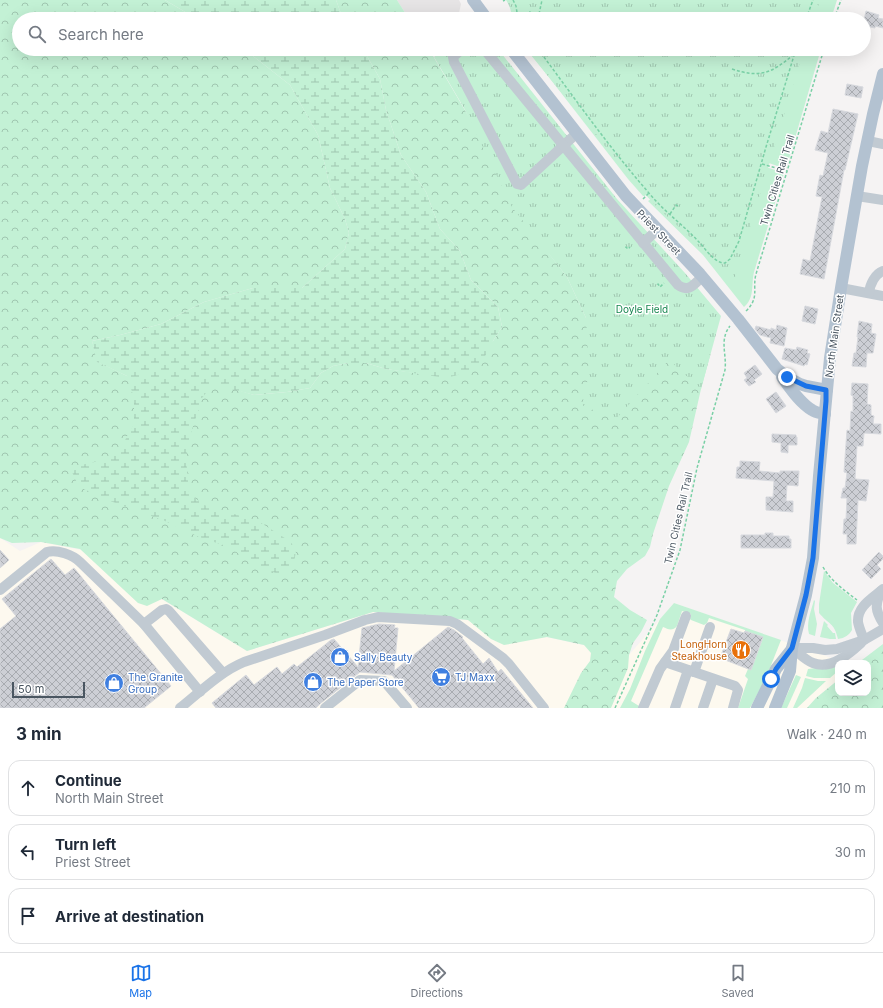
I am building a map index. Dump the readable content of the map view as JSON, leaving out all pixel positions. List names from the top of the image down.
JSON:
{
  "streets": {
    "main road": ["Priest Street", "North Main Street"],
    "path": ["Twin Cities Rail Trail"]
  },
  "crossings": [
    ["Priest Street", "North Main Street"]
  ],
  "parks": ["Doyle Field"],
  "places": {
    "restaurant": ["LongHorn Steakhouse"],
    "shop": ["Sally Beauty", "The Paper Store", "The Granite Group"],
    "supermarket": ["TJ Maxx"]
  },
  "scale_bar": "50 m",
  "page": {
    "search": "Search here",
    "scale": "50 m",
    "heading": ["3 min", "Walk · 240 m"],
    "list": [
      ["Continue", "North Main Street", "210 m"],
      ["Turn left", "Priest Street", "30 m"],
      "Arrive at destination"
    ],
    "nav": ["Map", "Directions", "Saved"]
  }
}
